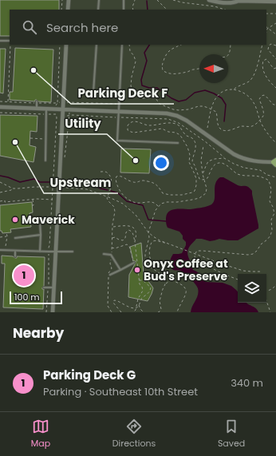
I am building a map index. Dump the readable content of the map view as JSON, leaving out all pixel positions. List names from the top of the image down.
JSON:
{
  "places": [
    "Parking Deck F",
    "Upstream",
    "Utility",
    "Maverick",
    "Onyx Coffee at Bud's Preserve"
  ],
  "scale_bar": "100 m",
  "north": "left",
  "page": {
    "search": "Search here",
    "pins": "1",
    "scale": "100 m",
    "heading": "Nearby",
    "list": [
      {
        "mark": "1",
        "name": "Parking Deck G",
        "note": "Parking · Southeast 10th Street",
        "value": "340 m"
      }
    ],
    "nav": ["Map", "Directions", "Saved"]
  }
}
